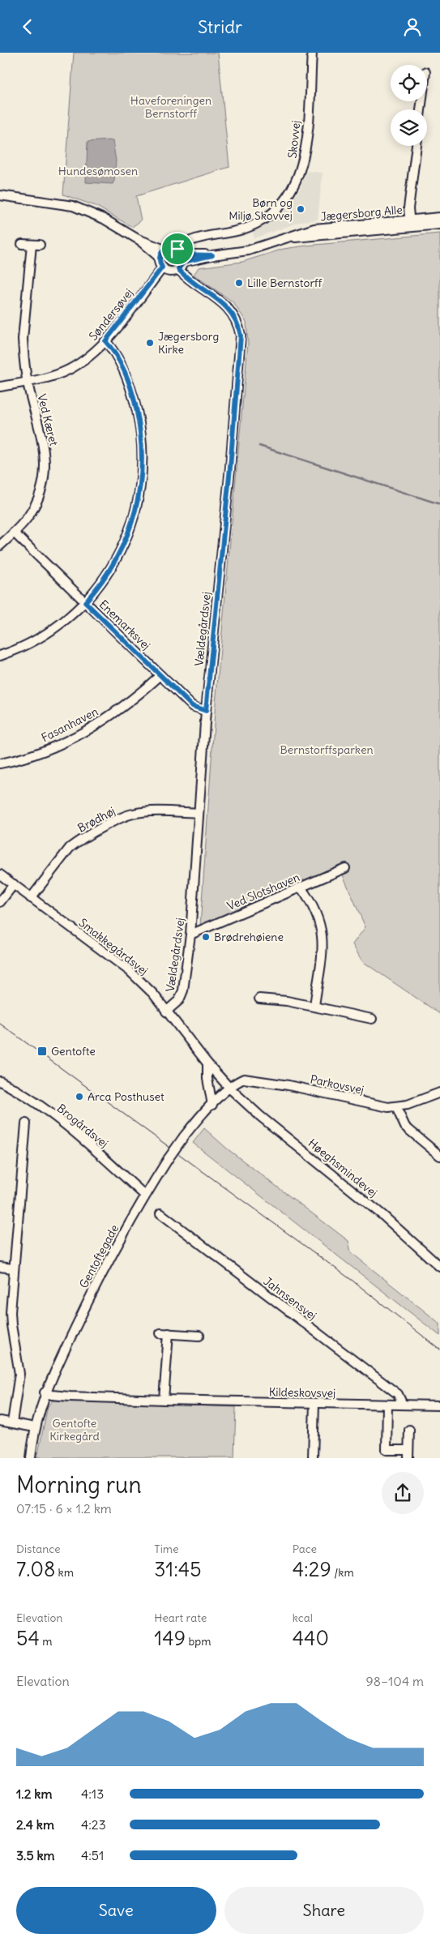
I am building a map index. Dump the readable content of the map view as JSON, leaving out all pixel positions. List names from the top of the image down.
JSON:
{
  "streets": {
    "street": [
      "Skovvej",
      "Jægersborg Alle",
      "Søndersøvej",
      "Ved Kæret",
      "Enemarksvej",
      "Vældegårdsvej",
      "Fasanhaven",
      "Brødhøj",
      "Ved Slotshaven",
      "Smakkegårdsvej",
      "Parkovsvej",
      "Brogårdsvej",
      "Høeghsmindevej",
      "Gentoftegade",
      "Jahnsensvej",
      "Kildeskovsvej"
    ]
  },
  "crossings": [
    ["Skovvej", "Jægersborg Alle"],
    ["Skovvej", "Søndersøvej"],
    ["Skovvej", "Vældegårdsvej"],
    ["Jægersborg Alle", "Søndersøvej"],
    ["Jægersborg Alle", "Vældegårdsvej"],
    ["Søndersøvej", "Ved Kæret"],
    ["Søndersøvej", "Vældegårdsvej"],
    ["Ved Kæret", "Enemarksvej"],
    ["Enemarksvej", "Vældegårdsvej"],
    ["Enemarksvej", "Fasanhaven"],
    ["Vældegårdsvej", "Brødhøj"],
    ["Vældegårdsvej", "Ved Slotshaven"],
    ["Vældegårdsvej", "Smakkegårdsvej"],
    ["Brødhøj", "Smakkegårdsvej"],
    ["Smakkegårdsvej", "Parkovsvej"],
    ["Smakkegårdsvej", "Høeghsmindevej"],
    ["Smakkegårdsvej", "Gentoftegade"],
    ["Parkovsvej", "Høeghsmindevej"],
    ["Parkovsvej", "Gentoftegade"],
    ["Brogårdsvej", "Gentoftegade"],
    ["Høeghsmindevej", "Gentoftegade"],
    ["Gentoftegade", "Kildeskovsvej"],
    ["Jahnsensvej", "Kildeskovsvej"]
  ],
  "parks": [
    "Haveforeningen Bernstorff",
    "Hundesømosen",
    "Bernstorffsparken",
    "Gentofte Kirkegård"
  ],
  "places": {
    "other": [
      "Børn og Miljø Skovvej",
      "Lille Bernstorff",
      "Jægersborg Kirke",
      "Brødrehøiene",
      "Arca Posthuset"
    ],
    "transit": ["Gentofte"]
  },
  "page": {
    "header": "Stridr",
    "heading": ["Morning run", "07:15 · 6 × 1.2 km"],
    "stats": [
      ["Distance", "7.08 km"],
      ["Time", "31:45"],
      ["Pace", "4:29 /km"],
      ["Elevation", "54 m"],
      ["Heart rate", "149 bpm"],
      ["kcal", "440"]
    ],
    "chart": ["Elevation", "98–104 m"],
    "list": [
      {
        "name": "1.2 km",
        "note": "4:13"
      },
      {
        "name": "2.4 km",
        "note": "4:23"
      },
      {
        "name": "3.5 km",
        "note": "4:51"
      }
    ],
    "buttons": ["Save", "Share"]
  }
}
